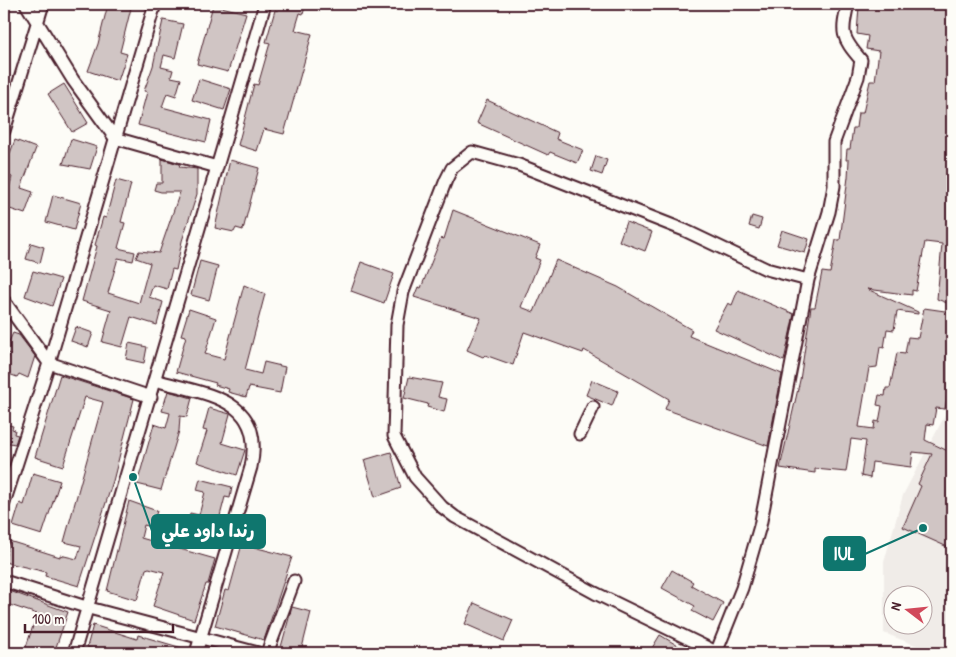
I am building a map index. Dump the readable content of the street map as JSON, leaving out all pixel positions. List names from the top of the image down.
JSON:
{
  "places": ["رندا داود علي", "IUL"],
  "scale_bar": "100 m",
  "north": "left"
}
